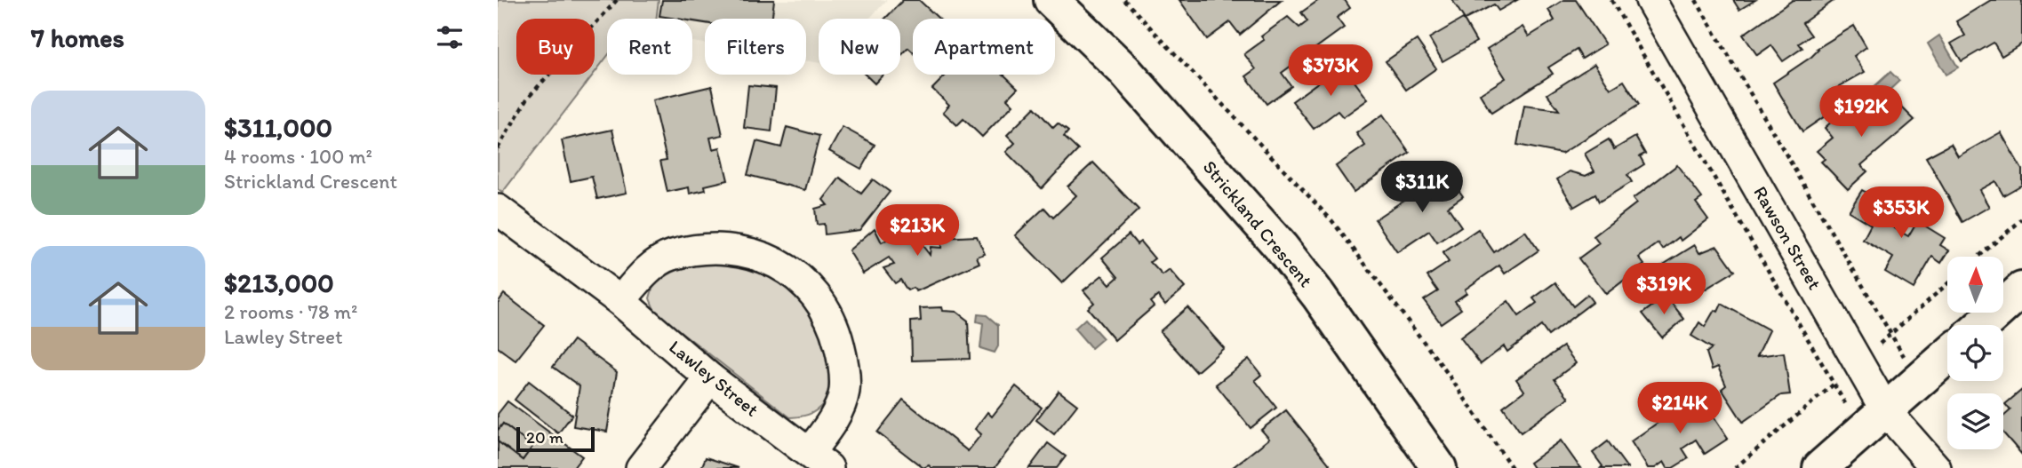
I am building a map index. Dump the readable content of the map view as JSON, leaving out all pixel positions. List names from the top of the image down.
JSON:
{
  "streets": {
    "street": ["Strickland Crescent", "Rawson Street", "Lawley Street"]
  },
  "scale_bar": "20 m",
  "north": "top",
  "page": {
    "heading": "7 homes",
    "chip": [
      "Buy",
      "Rent",
      "Filters",
      "New",
      "Apartment"
    ],
    "price": [
      "$373K",
      "$192K",
      "$311K",
      "$353K",
      "$213K",
      "$319K",
      "$214K"
    ],
    "list": [
      {
        "name": "$311,000",
        "note": "4 rooms · 100 m² · Strickland Crescent"
      },
      {
        "name": "$213,000",
        "note": "2 rooms · 78 m² · Lawley Street"
      }
    ],
    "scale": "20 m"
  }
}
